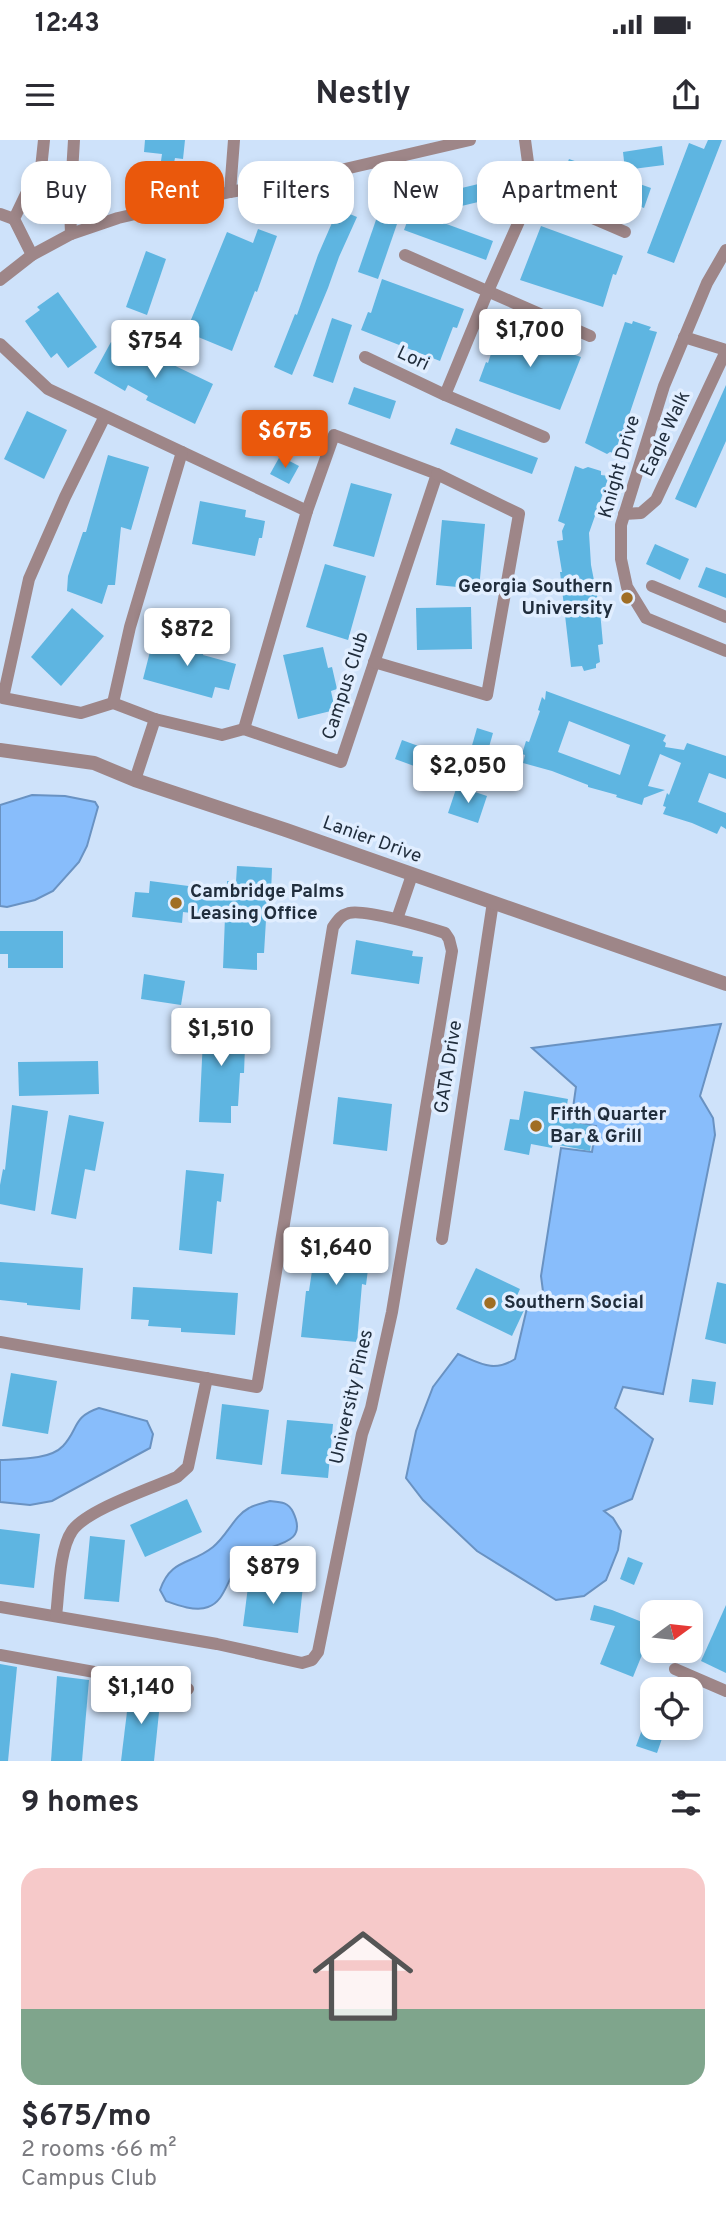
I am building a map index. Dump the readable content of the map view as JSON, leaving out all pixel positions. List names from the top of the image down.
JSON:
{
  "streets": {
    "street": [
      "Lori",
      "Eagle Walk",
      "Knight Drive",
      "Campus Club",
      "Lanier Drive",
      "GATA Drive",
      "University Pines"
    ]
  },
  "crossings": [
    ["Eagle Walk", "Knight Drive"],
    ["Lanier Drive", "GATA Drive"]
  ],
  "places": [
    "Georgia Southern University",
    "Cambridge Palms Leasing Office",
    "Fifth Quarter Bar & Grill",
    "Southern Social"
  ],
  "north": "right",
  "page": {
    "status": "12:43",
    "header": "Nestly",
    "chip": [
      "Buy",
      "Rent",
      "Filters",
      "New",
      "Apartment"
    ],
    "price": [
      "$1,700",
      "$754",
      "$675",
      "$872",
      "$2,050",
      "$1,510",
      "$1,640",
      "$879",
      "$1,140"
    ],
    "heading": "9 homes",
    "list": [
      {
        "name": "$675/mo",
        "note": "2 rooms · 66 m² · Campus Club"
      }
    ]
  }
}
